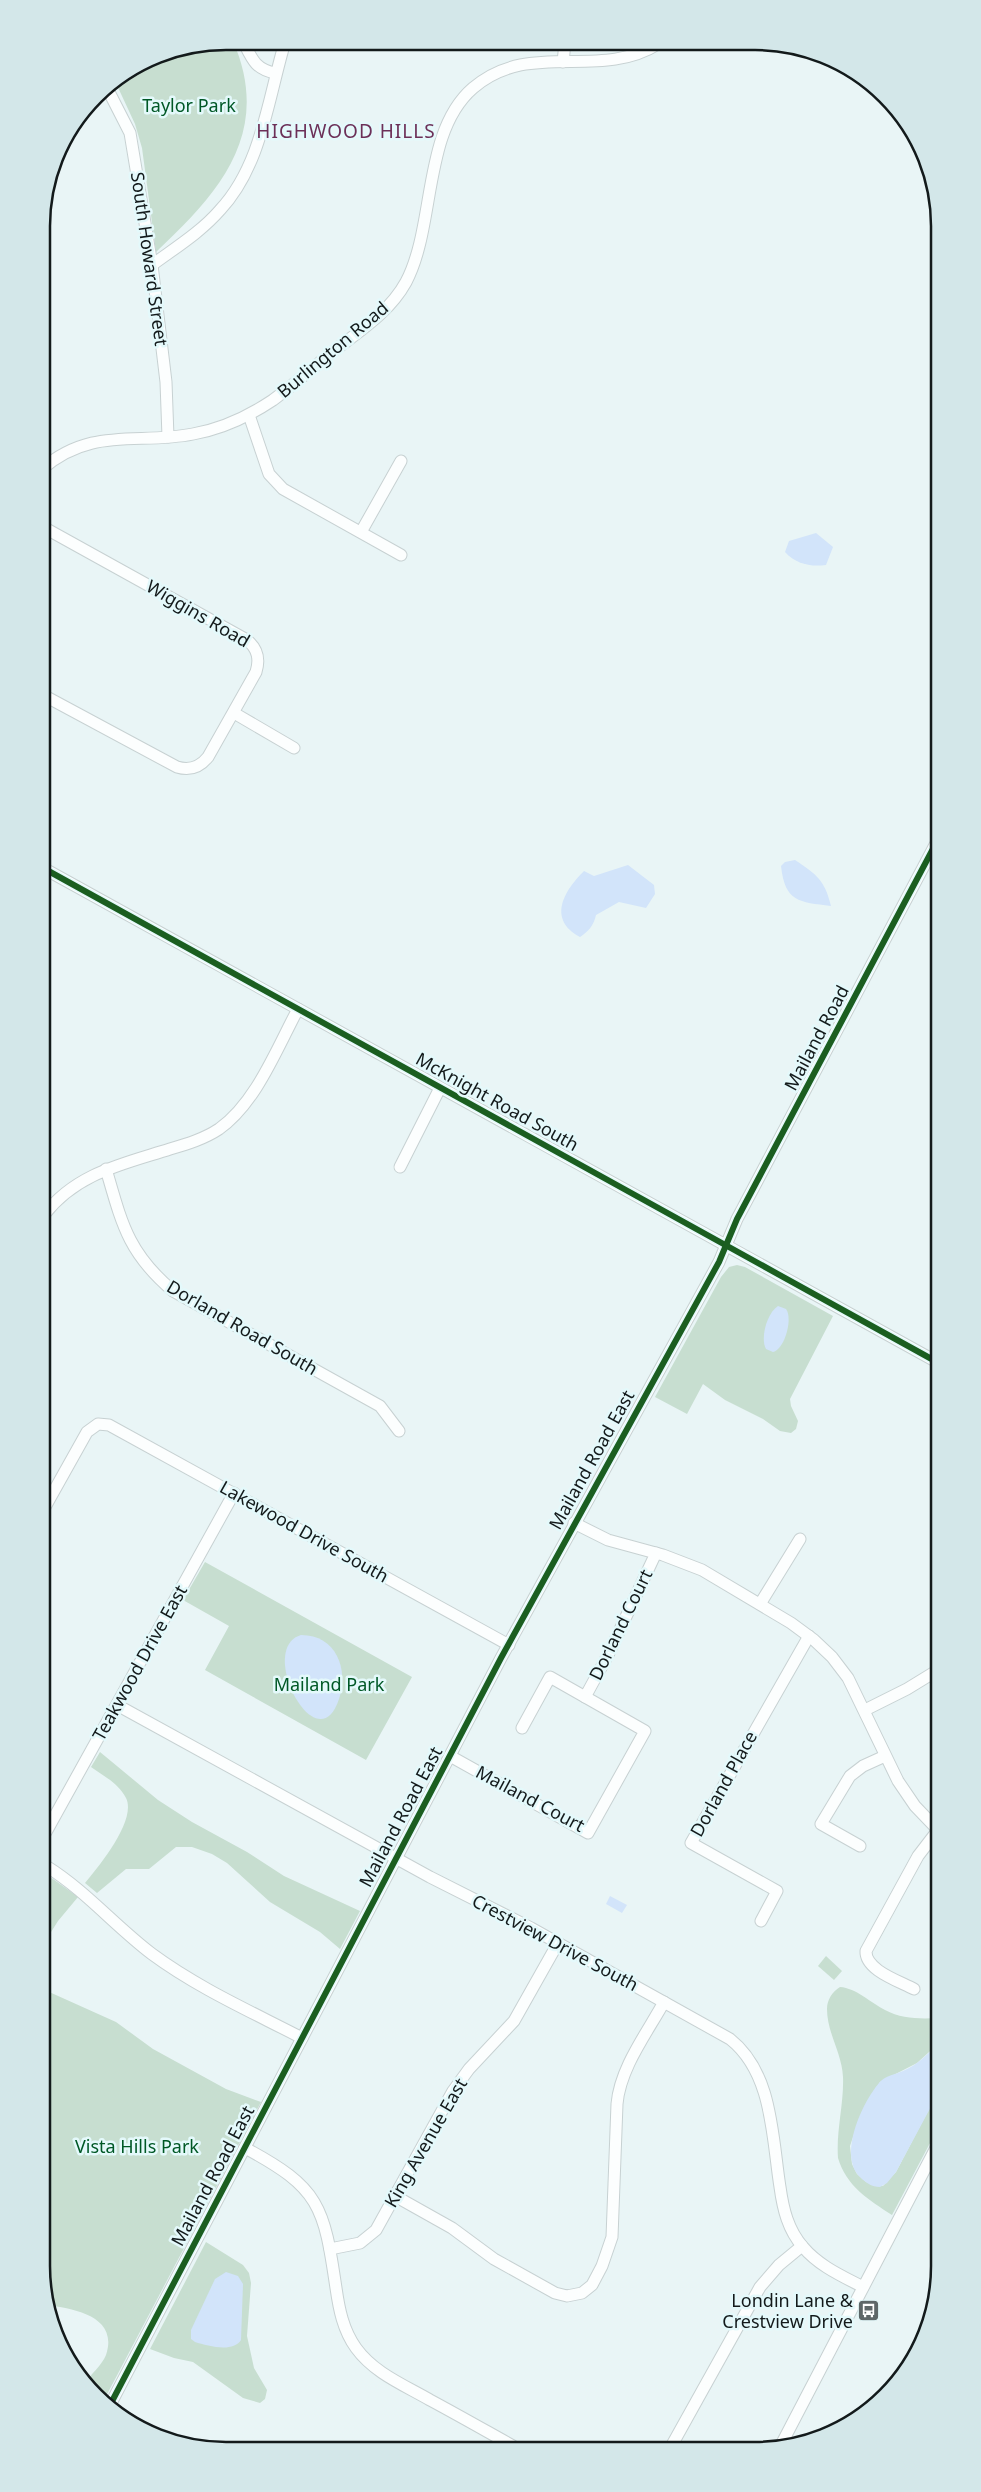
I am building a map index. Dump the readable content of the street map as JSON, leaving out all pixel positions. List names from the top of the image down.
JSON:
{
  "streets": {
    "street": [
      "South Howard Street",
      "Burlington Road",
      "Wiggins Road",
      "Mailand Road",
      "McKnight Road South",
      "Dorland Road South",
      "Mailand Road East",
      "Lakewood Drive South",
      "Dorland Court",
      "Teakwood Drive East",
      "Dorland Place",
      "Mailand Court",
      "Crestview Drive South",
      "King Avenue East"
    ]
  },
  "crossings": [
    ["South Howard Street", "Burlington Road"],
    ["Mailand Road", "McKnight Road South"],
    ["Mailand Road", "Mailand Road East"],
    ["McKnight Road South", "Mailand Road East"],
    ["Mailand Road East", "Lakewood Drive South"],
    ["Mailand Road East", "Mailand Court"],
    ["Mailand Road East", "Crestview Drive South"],
    ["Lakewood Drive South", "Teakwood Drive East"],
    ["Dorland Court", "Mailand Court"],
    ["Teakwood Drive East", "Crestview Drive South"],
    ["Crestview Drive South", "King Avenue East"]
  ],
  "districts": ["HIGHWOOD HILLS"],
  "parks": ["Taylor Park", "Mailand Park", "Vista Hills Park"],
  "places": {
    "bus stop": ["Londin Lane & Crestview Drive"]
  }
}
